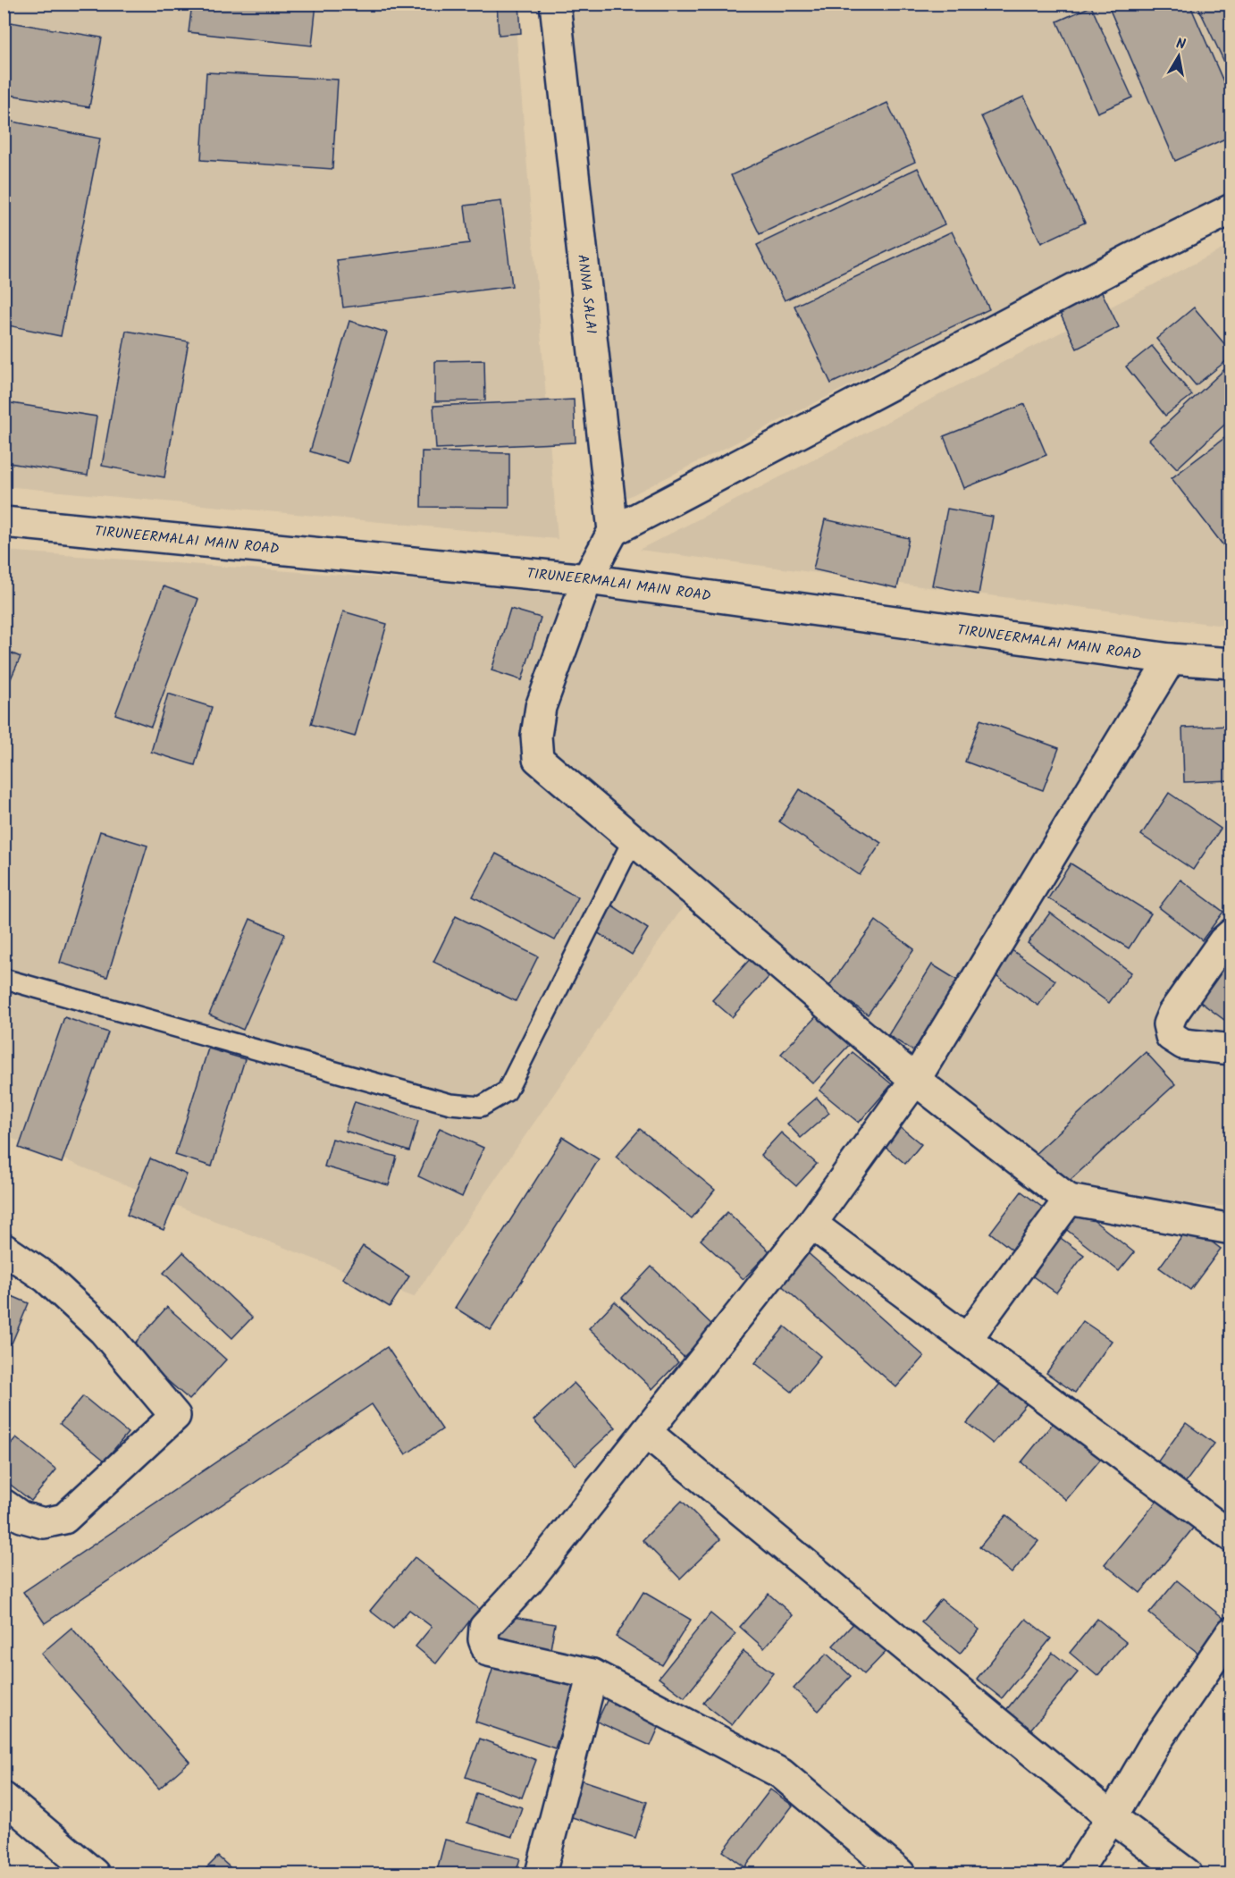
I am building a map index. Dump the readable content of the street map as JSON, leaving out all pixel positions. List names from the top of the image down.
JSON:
{
  "streets": {
    "street": ["ANNA SALAI", "TIRUNEERMALAI MAIN ROAD"]
  },
  "north": "top"
}
